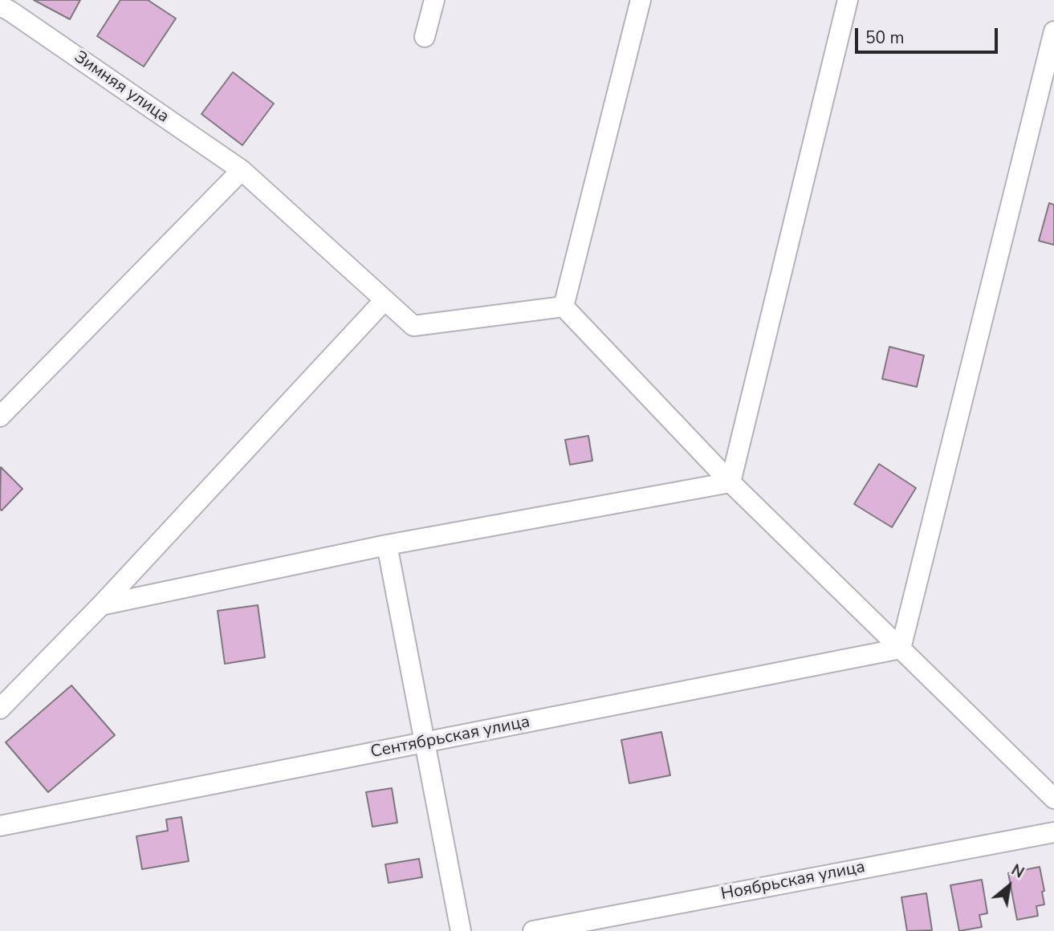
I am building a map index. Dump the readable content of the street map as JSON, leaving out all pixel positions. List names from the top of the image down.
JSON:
{
  "streets": {
    "street": ["Зимняя улица", "Сентябрьская улица", "Ноябрьская улица"]
  },
  "scale_bar": "50 m",
  "north": "top right"
}
